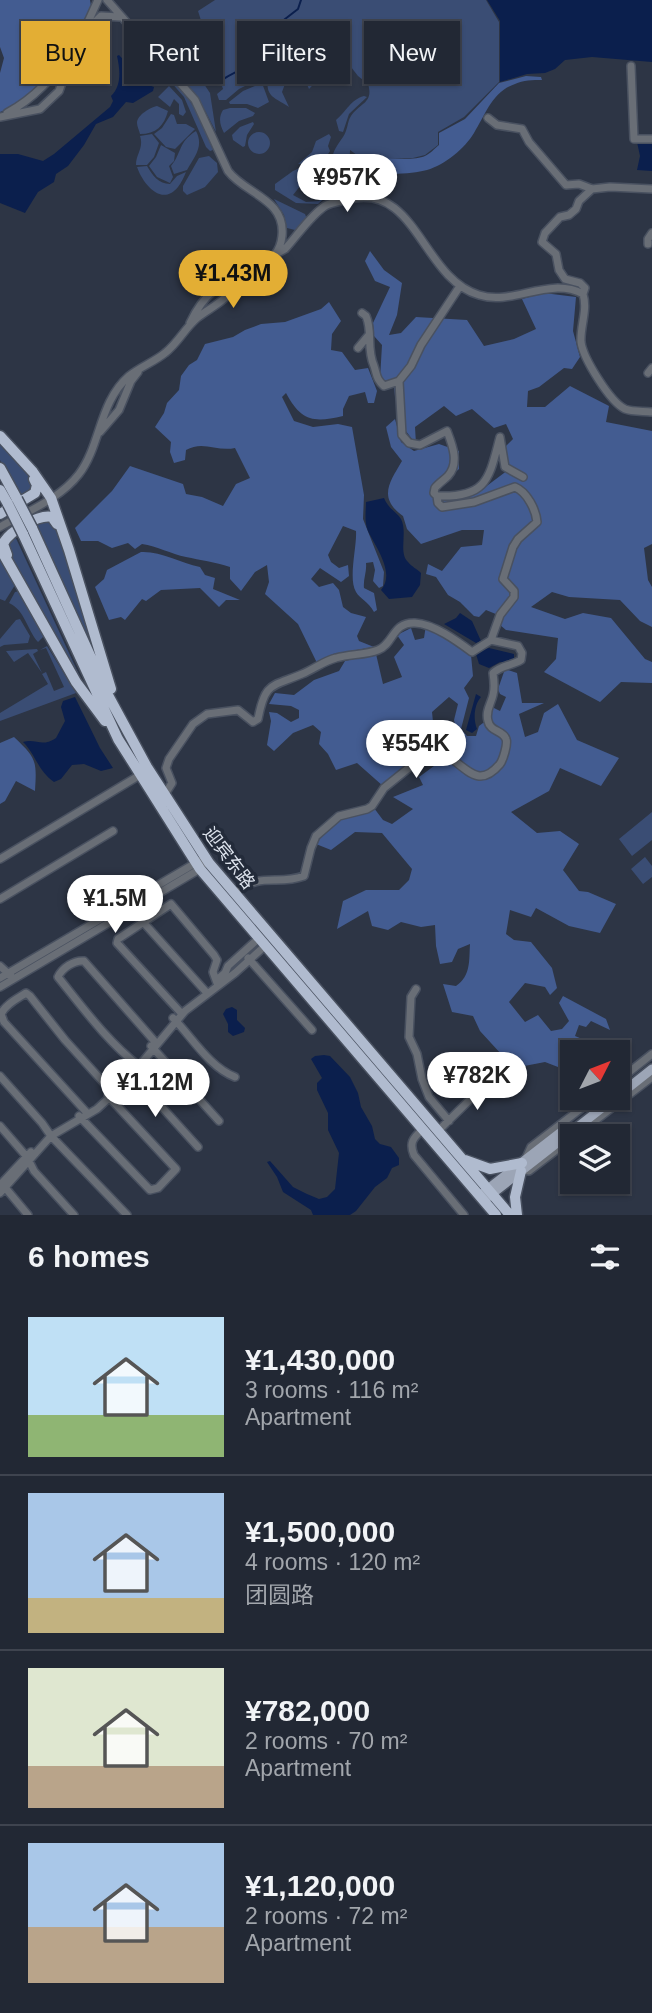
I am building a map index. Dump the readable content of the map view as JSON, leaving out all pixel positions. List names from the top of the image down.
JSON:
{
  "streets": {
    "highway": ["迎宾东路"]
  },
  "north": "top right",
  "page": {
    "chip": [
      "Buy",
      "Rent",
      "Filters",
      "New"
    ],
    "price": [
      "¥957K",
      "¥1.43M",
      "¥554K",
      "¥1.5M",
      "¥782K",
      "¥1.12M"
    ],
    "heading": "6 homes",
    "list": [
      {
        "name": "¥1,430,000",
        "note": "3 rooms · 116 m² · Apartment"
      },
      {
        "name": "¥1,500,000",
        "note": "4 rooms · 120 m² · 团圆路"
      },
      {
        "name": "¥782,000",
        "note": "2 rooms · 70 m² · Apartment"
      },
      {
        "name": "¥1,120,000",
        "note": "2 rooms · 72 m² · Apartment"
      }
    ]
  }
}
